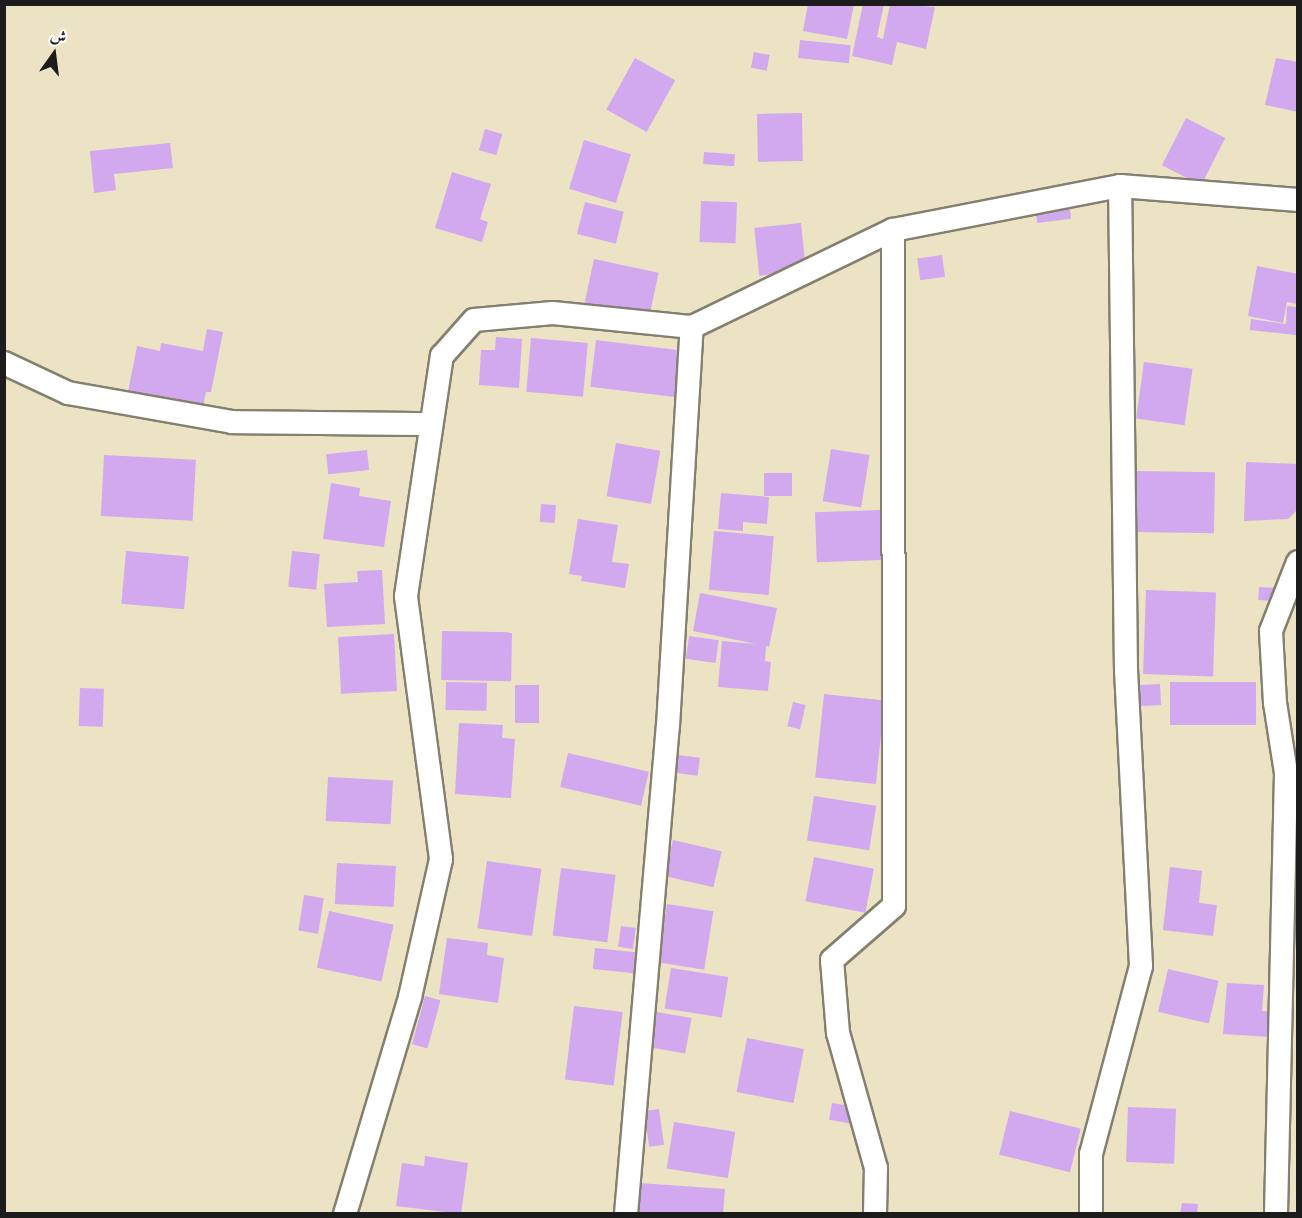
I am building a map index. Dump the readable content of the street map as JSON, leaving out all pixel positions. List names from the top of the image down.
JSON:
{
  "north": "top"
}
